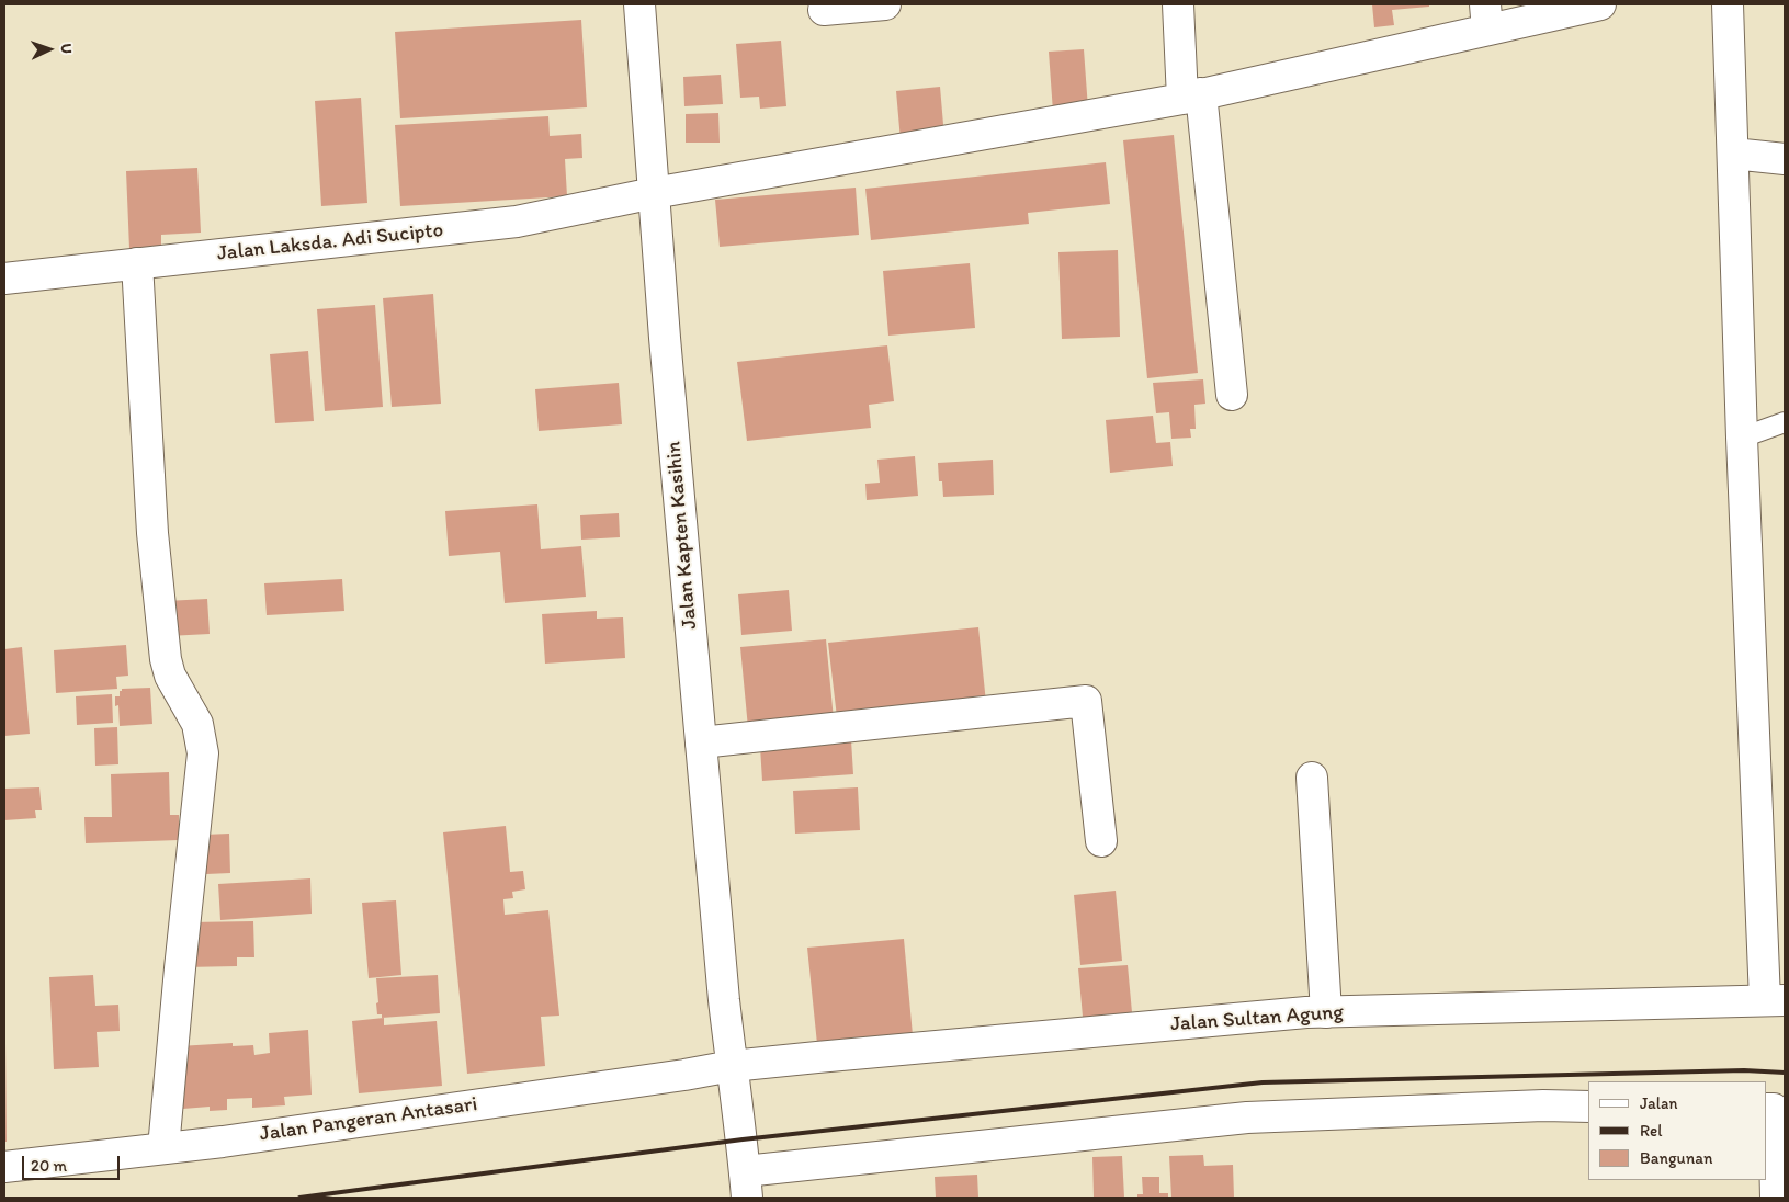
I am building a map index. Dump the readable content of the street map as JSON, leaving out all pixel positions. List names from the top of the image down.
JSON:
{
  "streets": {
    "street": [
      "Jalan Laksda. Adi Sucipto",
      "Jalan Kapten Kasihin",
      "Jalan Sultan Agung",
      "Jalan Pangeran Antasari"
    ]
  },
  "crossings": [
    ["Jalan Laksda. Adi Sucipto", "Jalan Kapten Kasihin"],
    ["Jalan Kapten Kasihin", "Jalan Sultan Agung"],
    ["Jalan Kapten Kasihin", "Jalan Pangeran Antasari"],
    ["Jalan Sultan Agung", "Jalan Pangeran Antasari"]
  ],
  "legend": ["Jalan", "Rel", "Bangunan"],
  "scale_bar": "20 m",
  "north": "right"
}
